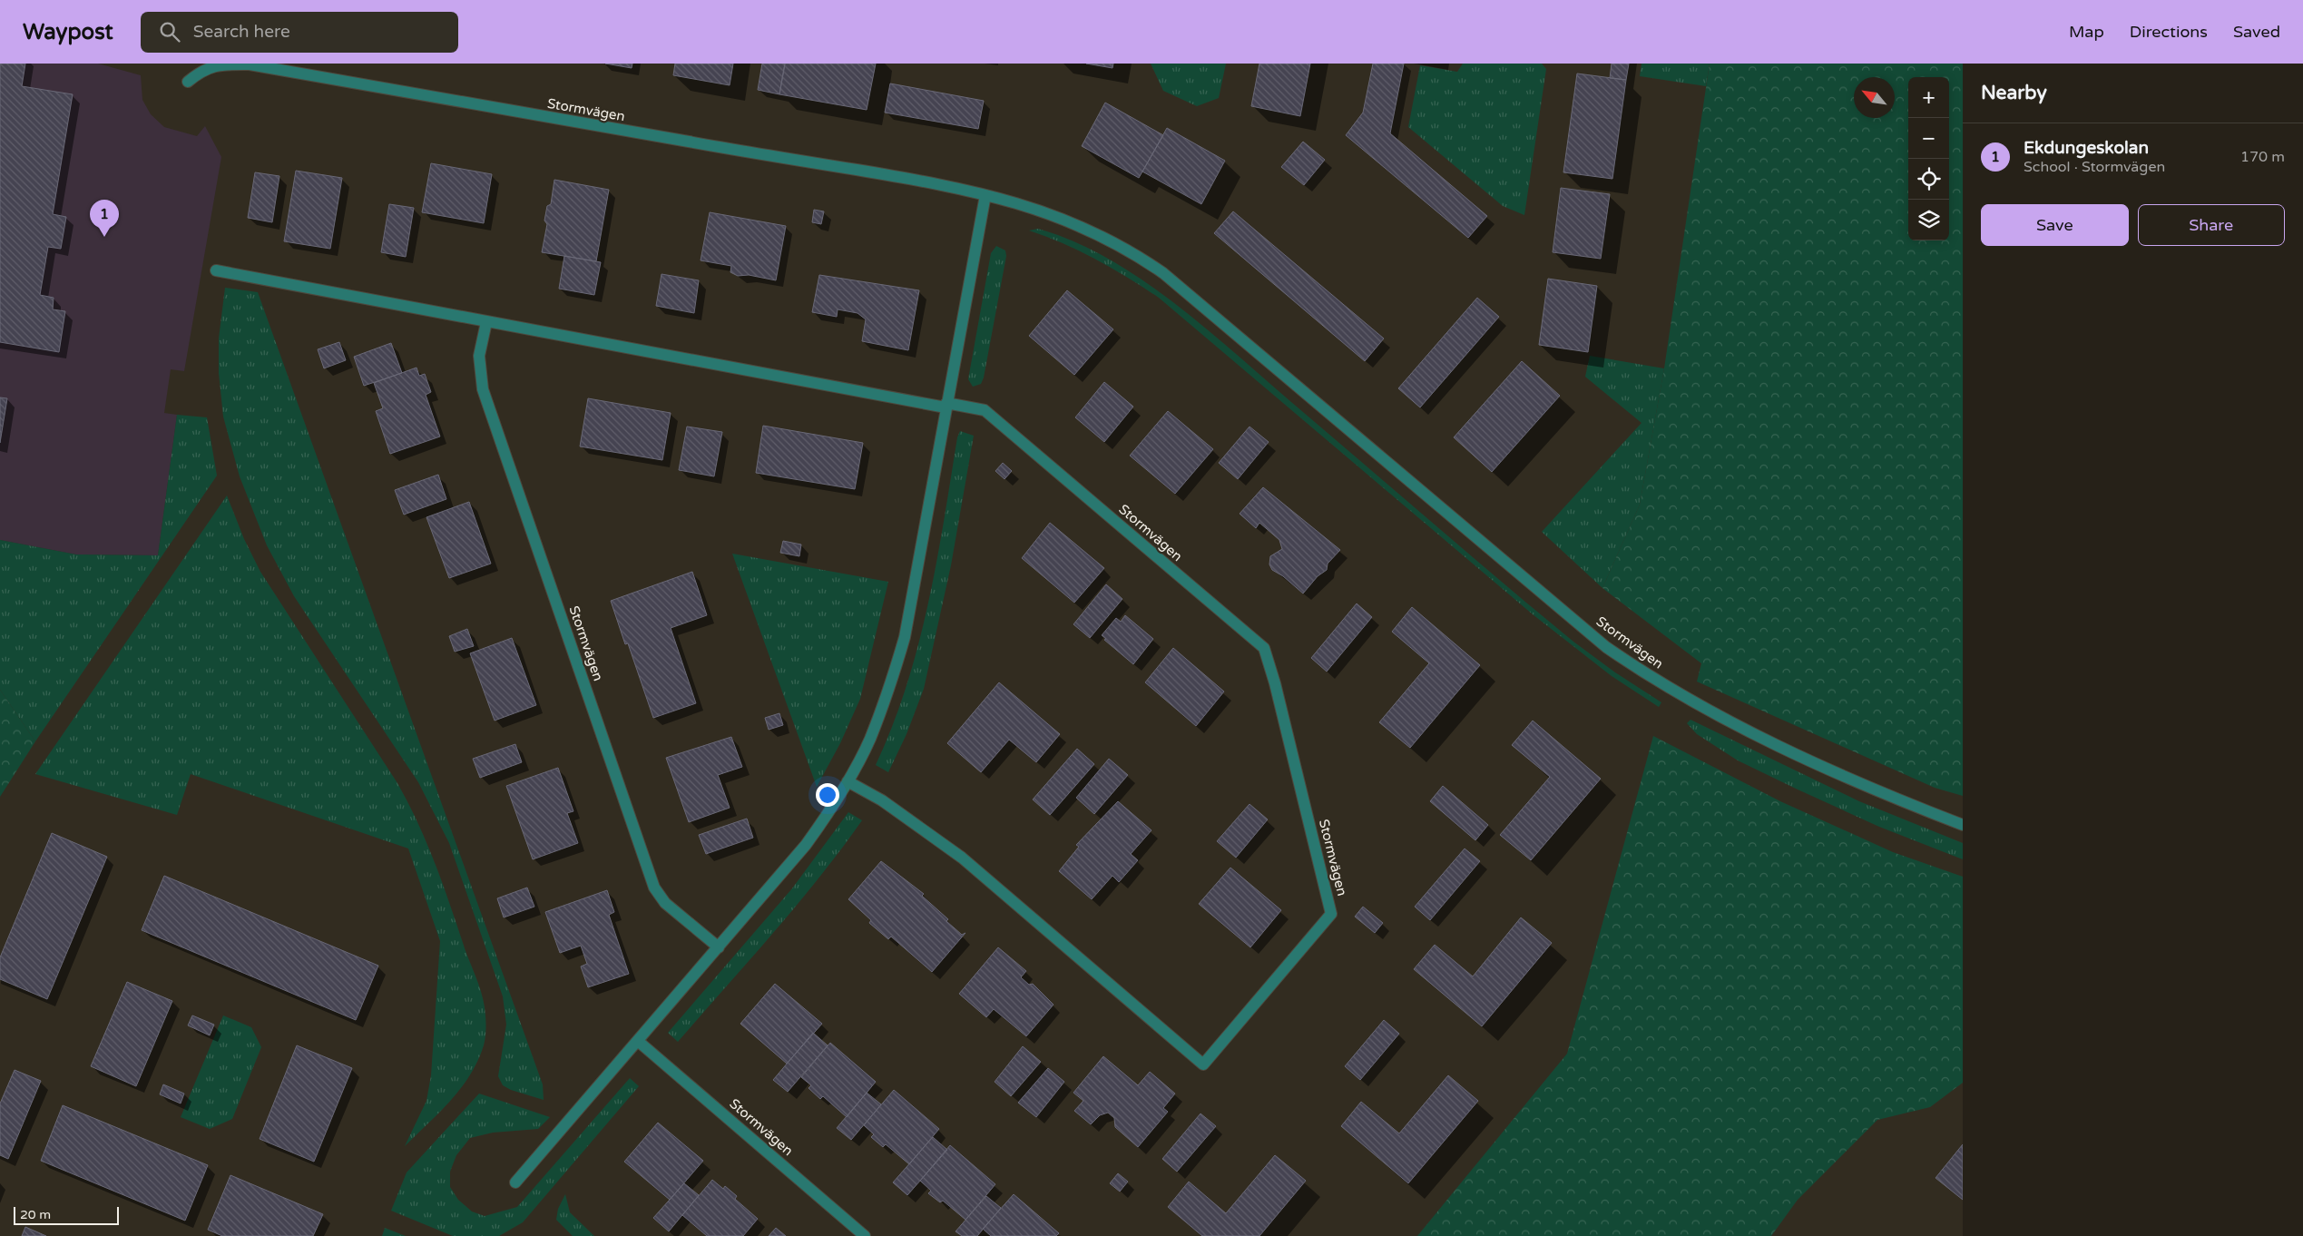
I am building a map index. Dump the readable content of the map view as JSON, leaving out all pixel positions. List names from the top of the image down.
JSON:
{
  "streets": {
    "street": ["Stormvägen"]
  },
  "scale_bar": "20 m",
  "north": "top left",
  "page": {
    "header": "Waypost",
    "search": "Search here",
    "nav": ["Map", "Directions", "Saved"],
    "heading": "Nearby",
    "map_buttons": ["+", "−"],
    "list": [
      {
        "mark": "1",
        "name": "Ekdungeskolan",
        "note": "School · Stormvägen",
        "value": "170 m"
      }
    ],
    "buttons": ["Save", "Share"],
    "pins": "1",
    "scale": "20 m"
  }
}
